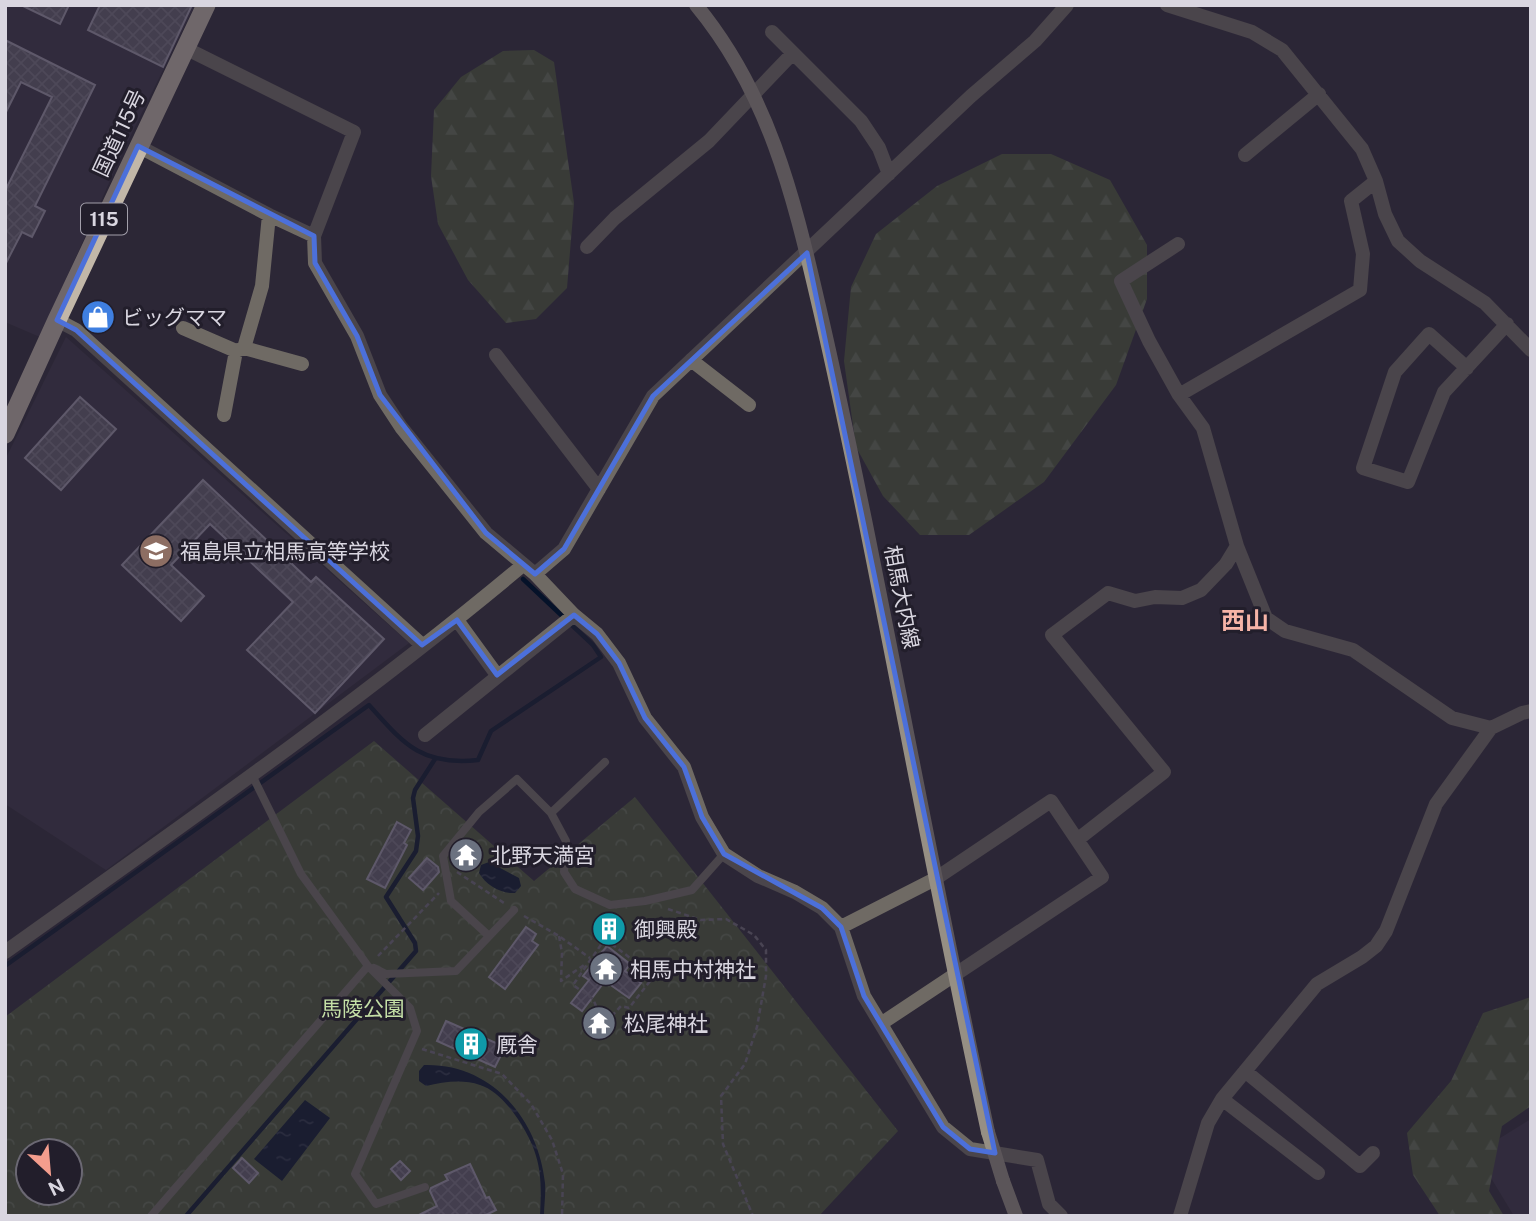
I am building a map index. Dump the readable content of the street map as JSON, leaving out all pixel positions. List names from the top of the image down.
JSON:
{
  "streets": {
    "highway": ["国道115号", "115"],
    "main road": ["相馬大内線"]
  },
  "districts": ["西山"],
  "parks": ["馬陵公園"],
  "places": {
    "shop": ["ビッグママ"],
    "school or university": ["福島県立相馬高等学校"],
    "temple": ["北野天満宮", "相馬中村神社", "松尾神社"],
    "building": ["御興殿", "厩舎"]
  },
  "north": "bottom right"
}
